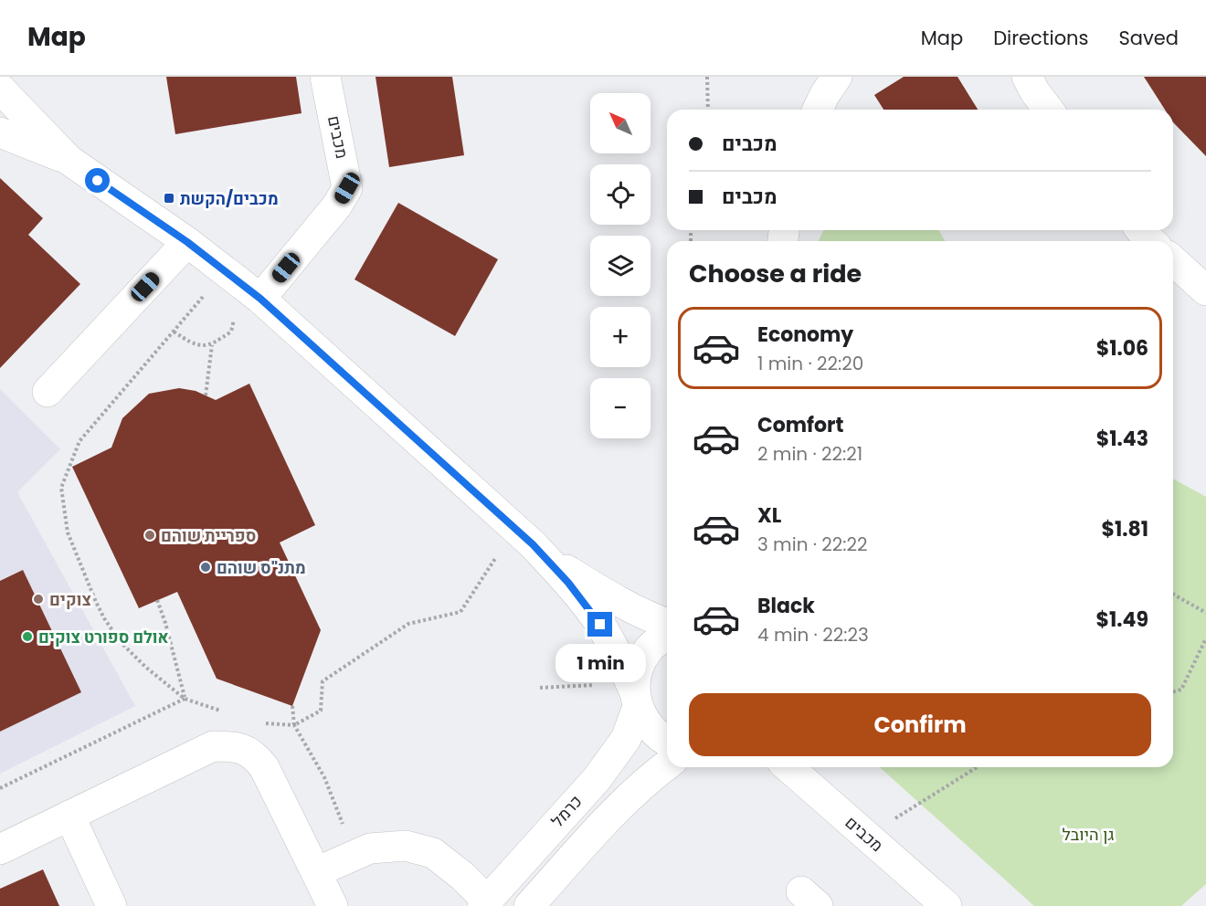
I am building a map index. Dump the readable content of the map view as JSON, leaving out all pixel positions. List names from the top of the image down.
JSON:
{
  "streets": {
    "street": ["מכבים", "כרמל"]
  },
  "parks": ["גן היובל"],
  "places": {
    "transit": ["מכבים/הקשת"],
    "other": [
      "ספריית שוהם",
      "מתנ\"ס שוהם",
      "צוקים",
      "אולם ספורט צוקים"
    ]
  },
  "north": "top left",
  "page": {
    "header": "Map",
    "nav": ["Map", "Directions", "Saved"],
    "map_buttons": ["+", "−"],
    "banner": ["מכבים", "מכבים"],
    "heading": "Choose a ride",
    "list": [
      {
        "name": "Economy",
        "note": "1 min · 22:20",
        "value": "$1.06"
      },
      {
        "name": "Comfort",
        "note": "2 min · 22:21",
        "value": "$1.43"
      },
      {
        "name": "XL",
        "note": "3 min · 22:22",
        "value": "$1.81"
      },
      {
        "name": "Black",
        "note": "4 min · 22:23",
        "value": "$1.49"
      }
    ],
    "bubble": "1 min",
    "buttons": "Confirm"
  }
}
